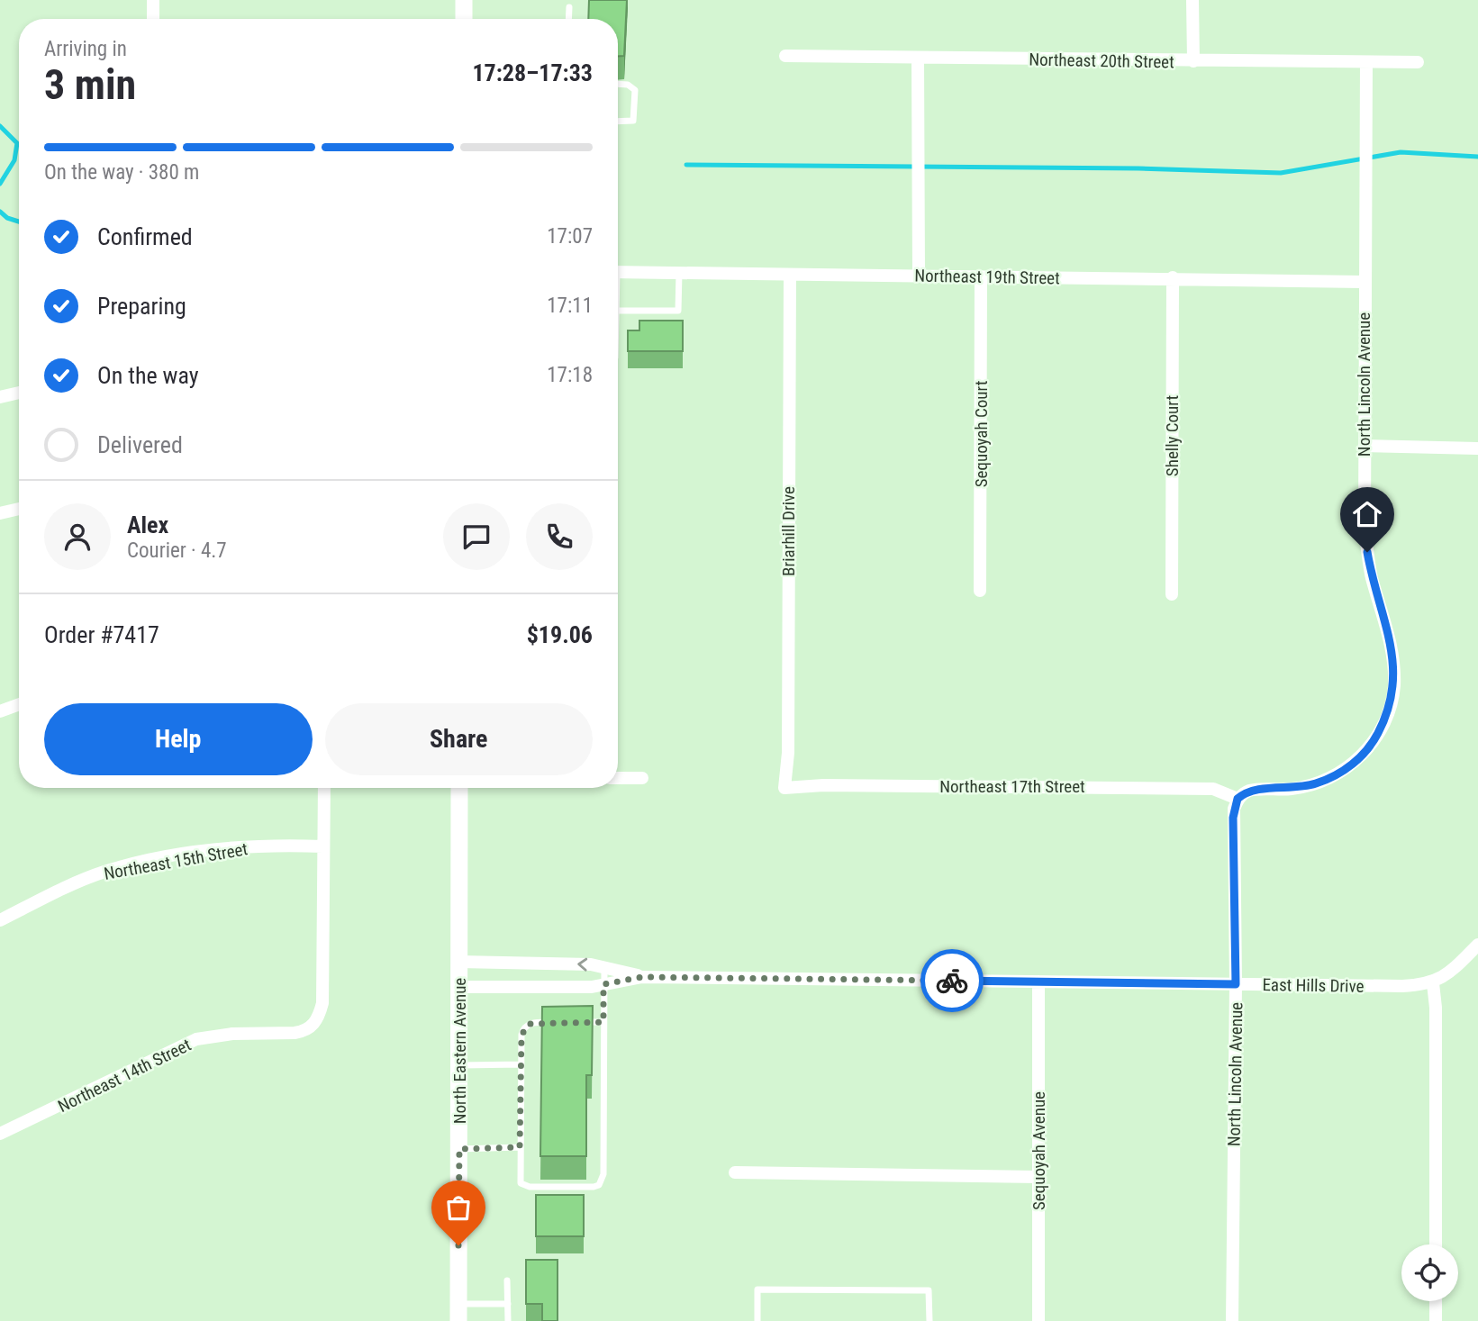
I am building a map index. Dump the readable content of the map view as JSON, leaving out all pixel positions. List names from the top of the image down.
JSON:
{
  "streets": {
    "main road": ["North Eastern Avenue"],
    "street": [
      "Northeast 20th Street",
      "Northeast 19th Street",
      "North Lincoln Avenue",
      "Sequoyah Court",
      "Shelly Court",
      "Briarhill Drive",
      "Northeast 17th Street",
      "Northeast 15th Street",
      "East Hills Drive",
      "Northeast 14th Street",
      "Sequoyah Avenue"
    ]
  },
  "crossings": [
    ["Northeast 20th Street", "North Lincoln Avenue"],
    ["Northeast 19th Street", "North Lincoln Avenue"],
    ["Northeast 19th Street", "Sequoyah Court"],
    ["Northeast 19th Street", "Shelly Court"],
    ["Northeast 19th Street", "Briarhill Drive"],
    ["North Lincoln Avenue", "Northeast 17th Street"],
    ["North Lincoln Avenue", "East Hills Drive"],
    ["Briarhill Drive", "Northeast 17th Street"],
    ["Northeast 15th Street", "Northeast 14th Street"],
    ["East Hills Drive", "North Eastern Avenue"],
    ["East Hills Drive", "Sequoyah Avenue"]
  ],
  "page": {
    "heading": ["3 min", "Arriving in", "17:28–17:33"],
    "panel": [
      "Alex",
      "Courier · 4.7",
      "Order #7417",
      "$19.06"
    ],
    "bar": "On the way · 380 m",
    "list": [
      ["Confirmed", "17:07"],
      ["Preparing", "17:11"],
      ["On the way", "17:18"],
      "Delivered"
    ],
    "buttons": ["Help", "Share"]
  }
}
